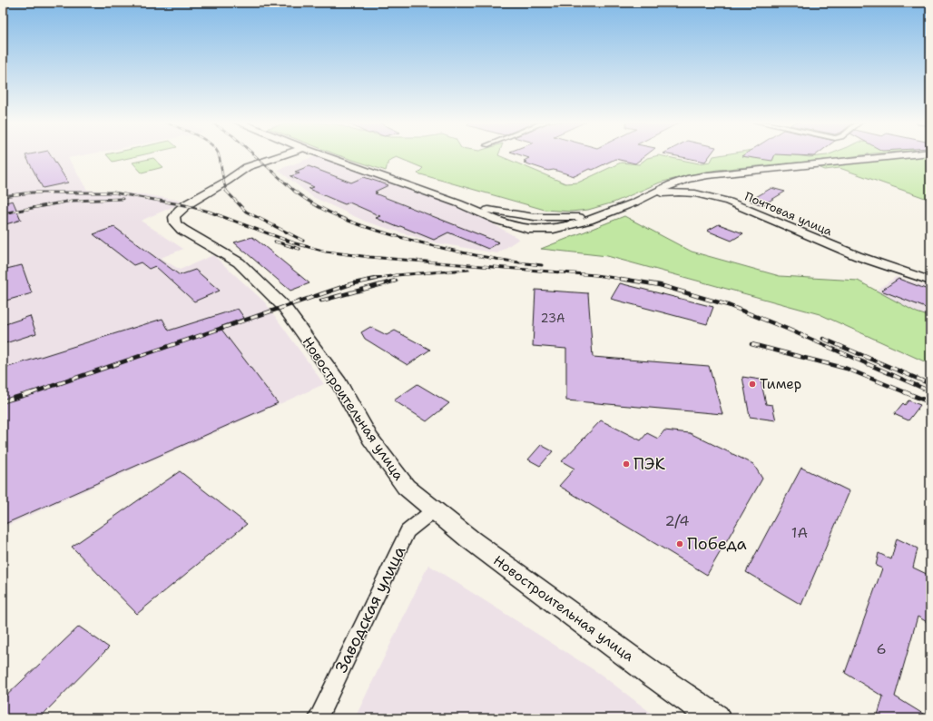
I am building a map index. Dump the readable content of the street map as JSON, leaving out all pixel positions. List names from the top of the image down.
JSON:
{
  "streets": {
    "main road": ["Почтовая улица", "Новостроительная улица"],
    "street": ["Заводская улица"]
  },
  "crossings": [
    ["Новостроительная улица", "Заводская улица"]
  ],
  "places": ["Тимер", "ПЭК", "Победа"],
  "house_numbers": [
    "23А",
    "2/4",
    "1А",
    "6"
  ]
}
